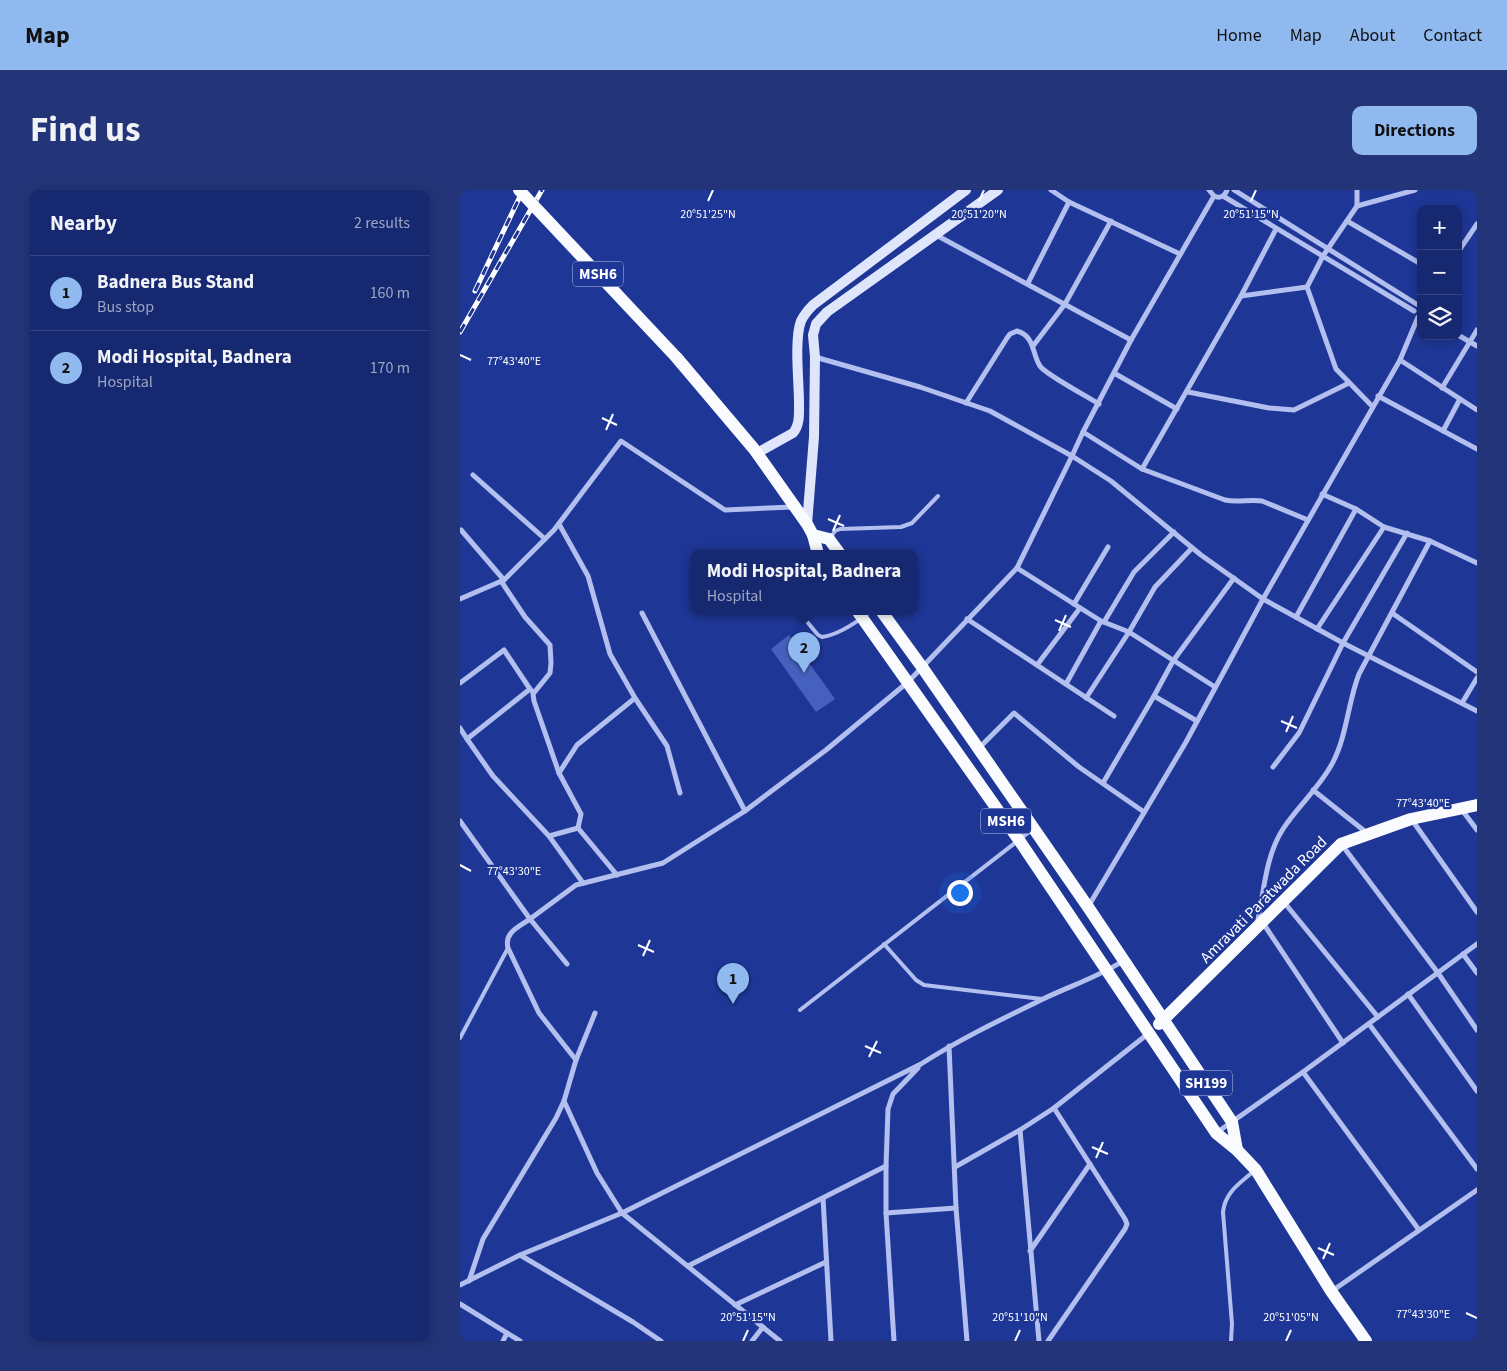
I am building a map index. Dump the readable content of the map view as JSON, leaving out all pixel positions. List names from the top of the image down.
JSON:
{
  "streets": {
    "main road": ["MSH6", "Amravati Paratwada Road", "SH199"]
  },
  "crossings": [
    ["MSH6", "Amravati Paratwada Road"],
    ["MSH6", "SH199"],
    ["Amravati Paratwada Road", "SH199"]
  ],
  "page": {
    "header": "Map",
    "nav": [
      "Home",
      "Map",
      "About",
      "Contact"
    ],
    "title": "Find us",
    "buttons": "Directions",
    "heading": ["Nearby", "2 results"],
    "map_buttons": ["+", "−"],
    "list": [
      {
        "mark": "1",
        "name": "Badnera Bus Stand",
        "note": "Bus stop",
        "value": "160 m"
      },
      {
        "mark": "2",
        "name": "Modi Hospital, Badnera",
        "note": "Hospital",
        "value": "170 m"
      }
    ],
    "popup": ["Modi Hospital, Badnera", "Hospital"],
    "pins": ["2", "1"]
  },
  "coordinates": [
    "20°51'25\"N",
    "20°51'20\"N",
    "20°51'15\"N",
    "77°43'40\"E",
    "77°43'30\"E",
    "20°51'10\"N",
    "20°51'05\"N"
  ]
}
